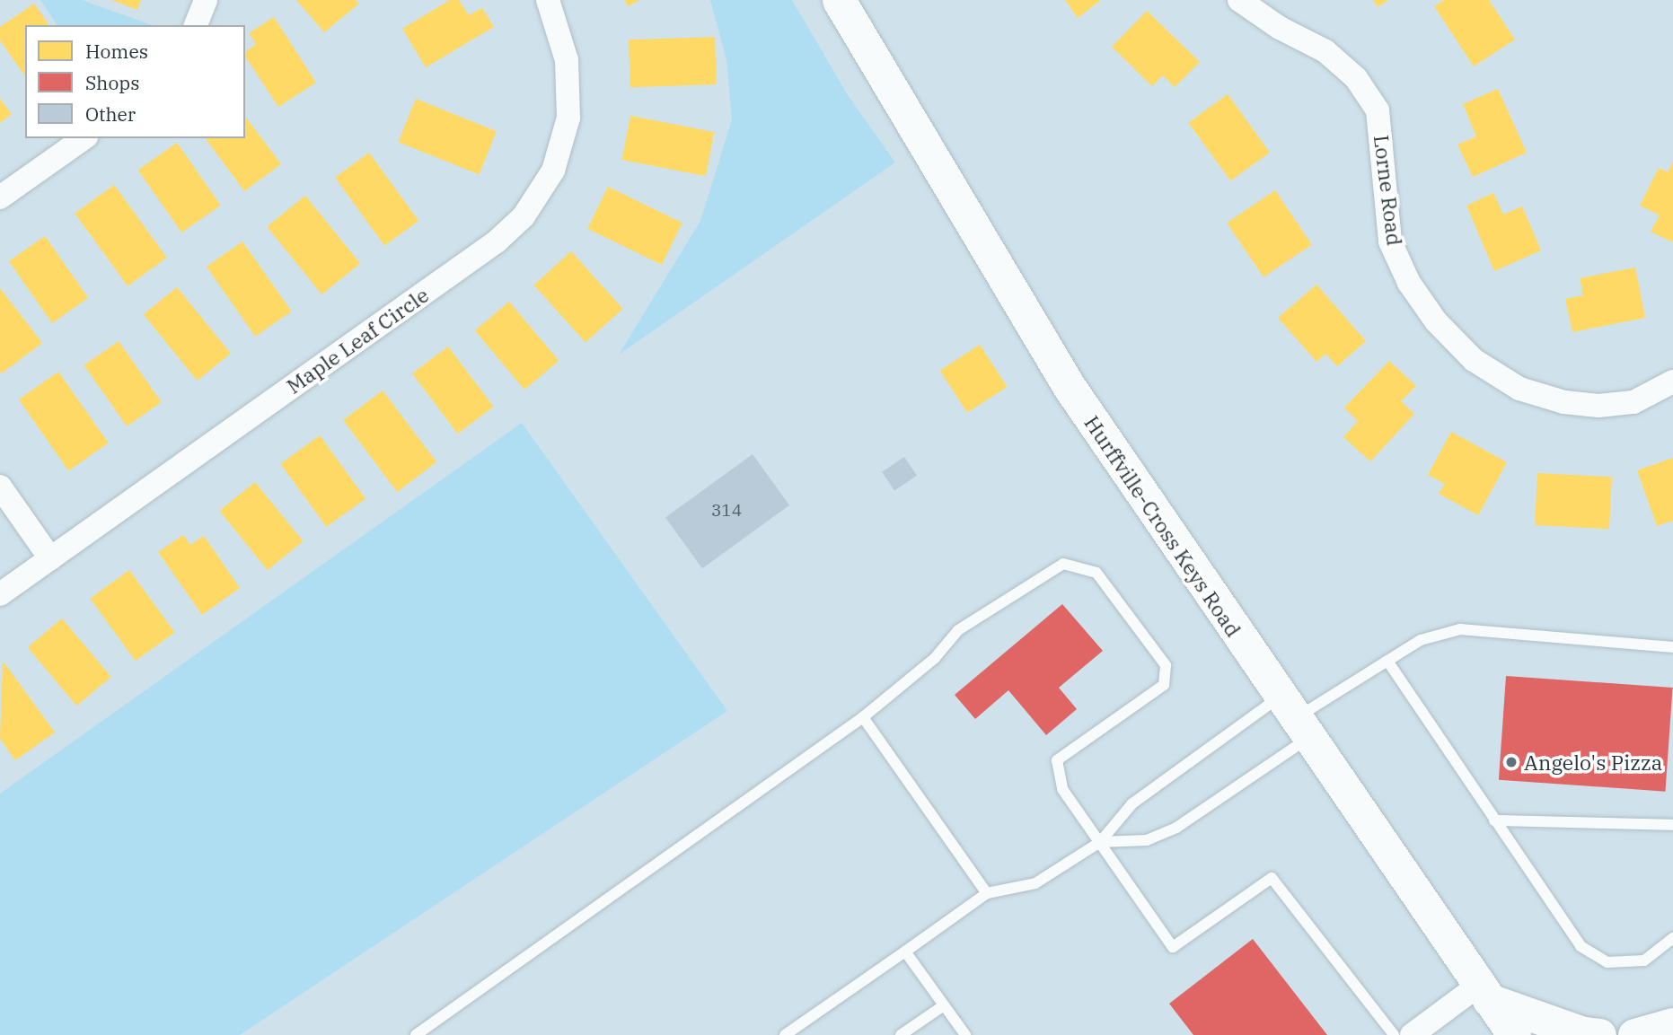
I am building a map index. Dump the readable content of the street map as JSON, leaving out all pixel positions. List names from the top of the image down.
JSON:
{
  "streets": {
    "main road": ["Hurffville-Cross Keys Road"],
    "street": ["Lorne Road", "Maple Leaf Circle"]
  },
  "places": ["Angelo's Pizza"],
  "house_numbers": ["314"],
  "legend": ["Homes", "Shops", "Other"]
}
